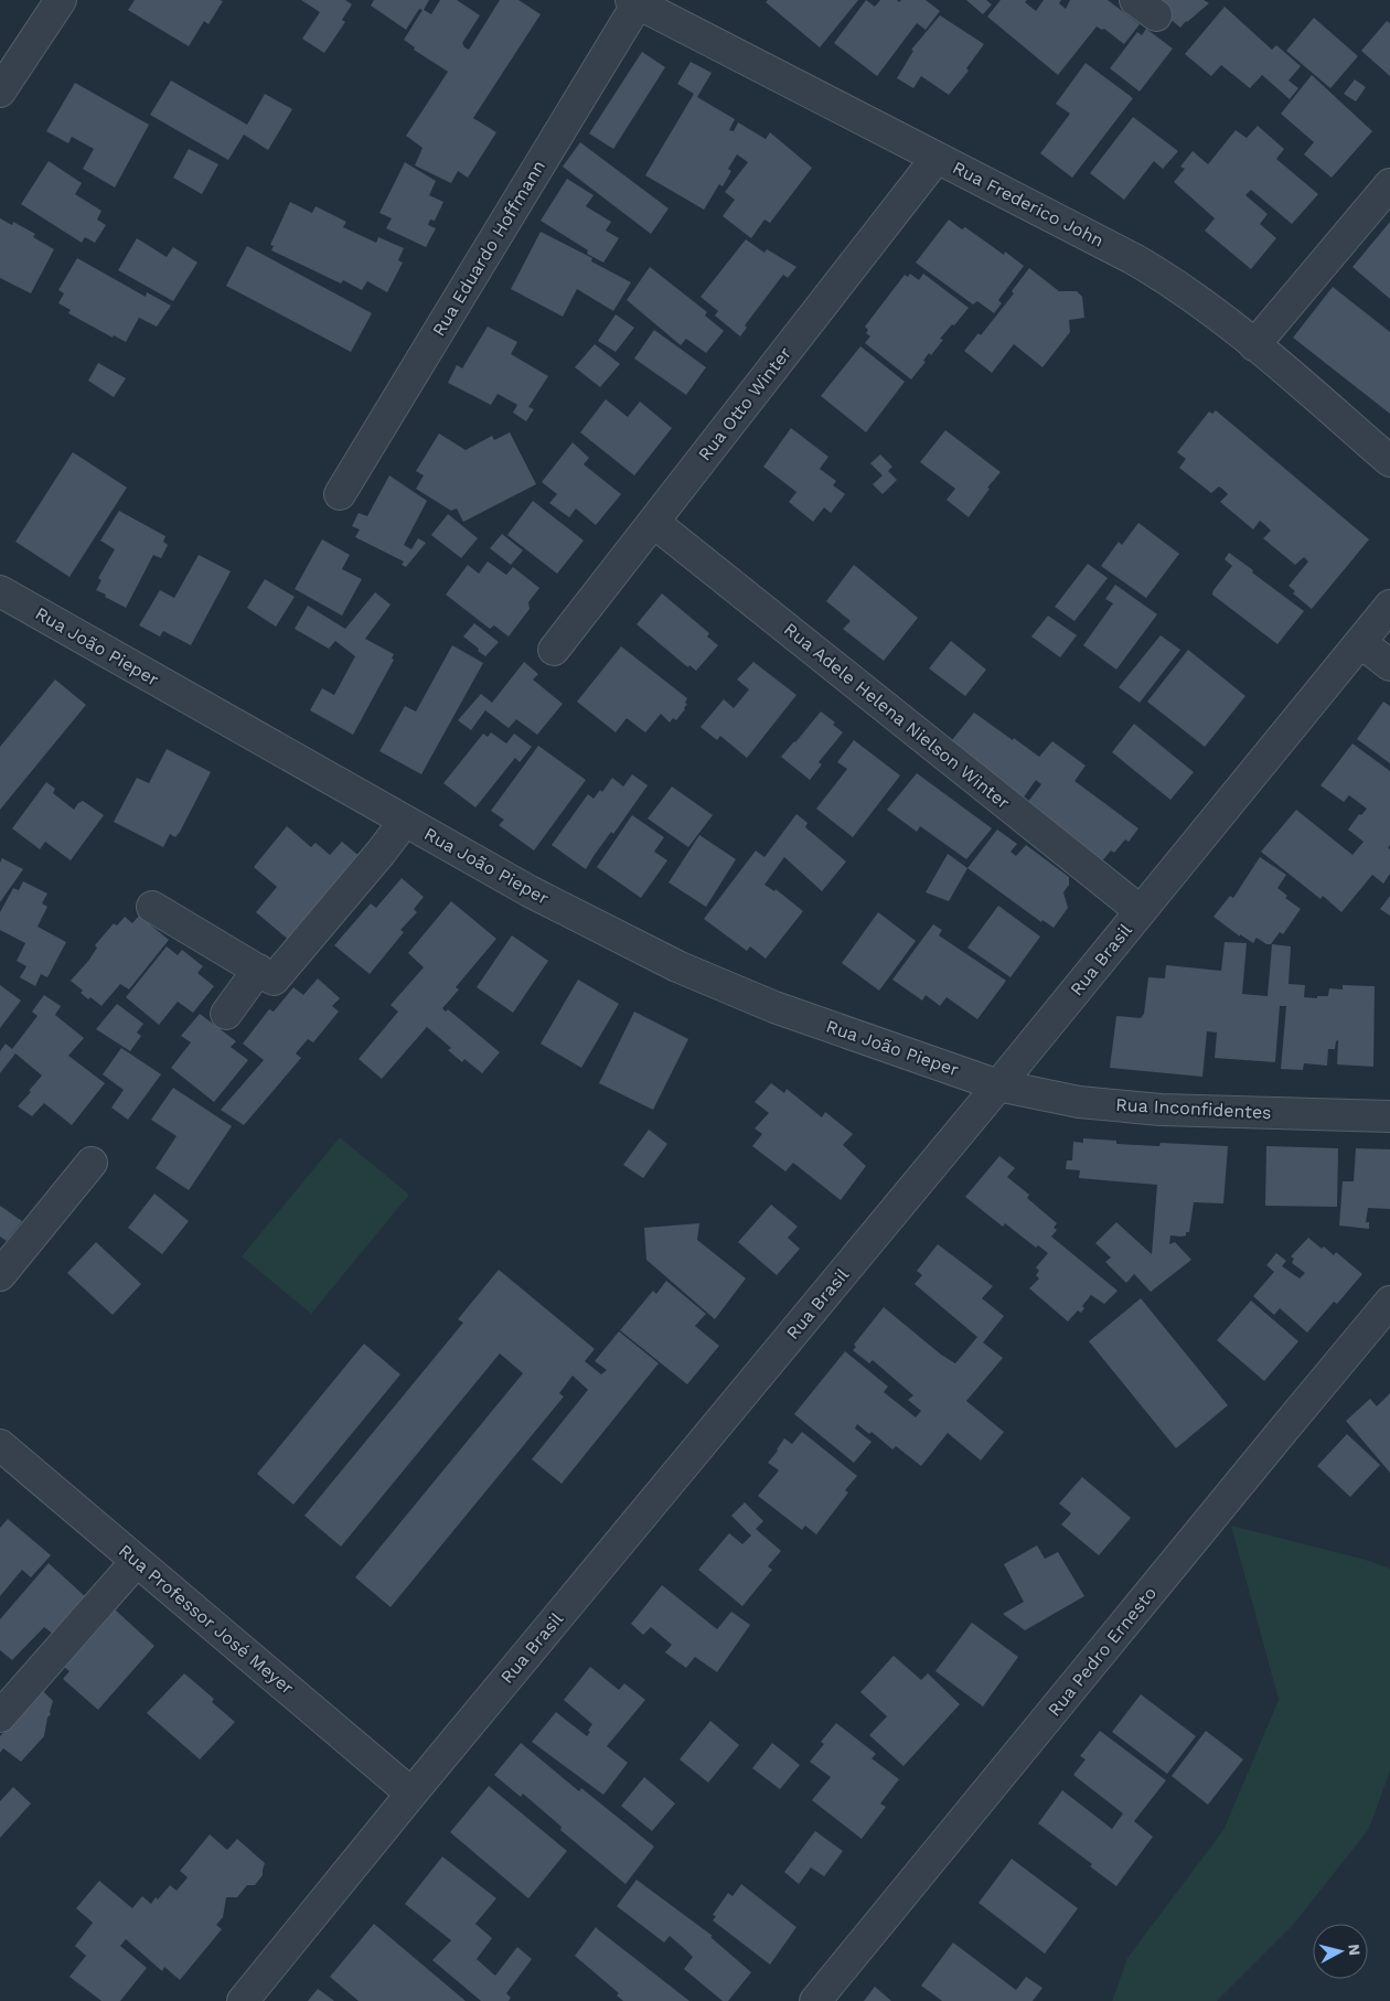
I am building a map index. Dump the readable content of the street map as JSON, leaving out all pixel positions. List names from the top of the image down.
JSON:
{
  "streets": {
    "street": [
      "Rua Frederico John",
      "Rua Eduardo Hoffmann",
      "Rua Otto Winter",
      "Rua João Pieper",
      "Rua Adele Helena Nielson Winter",
      "Rua Brasil",
      "Rua Inconfidentes",
      "Rua Professor José Meyer",
      "Rua Pedro Ernesto"
    ]
  },
  "crossings": [
    ["Rua Frederico John", "Rua Eduardo Hoffmann"],
    ["Rua Frederico John", "Rua Otto Winter"],
    ["Rua Otto Winter", "Rua Adele Helena Nielson Winter"],
    ["Rua João Pieper", "Rua Brasil"],
    ["Rua João Pieper", "Rua Inconfidentes"],
    ["Rua Adele Helena Nielson Winter", "Rua Brasil"],
    ["Rua Brasil", "Rua Inconfidentes"],
    ["Rua Brasil", "Rua Professor José Meyer"]
  ],
  "north": "right"
}
